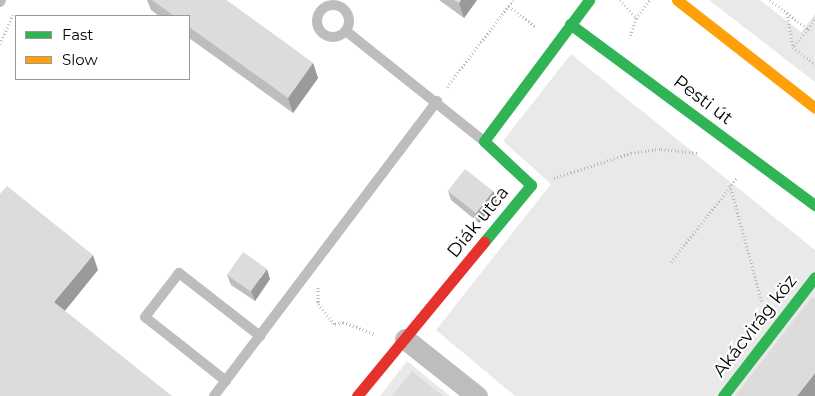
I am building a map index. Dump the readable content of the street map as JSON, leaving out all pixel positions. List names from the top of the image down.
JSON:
{
  "streets": {
    "street": ["Pesti út", "Diák utca", "Akácvirág köz"]
  },
  "legend": ["Fast", "Slow"]
}
